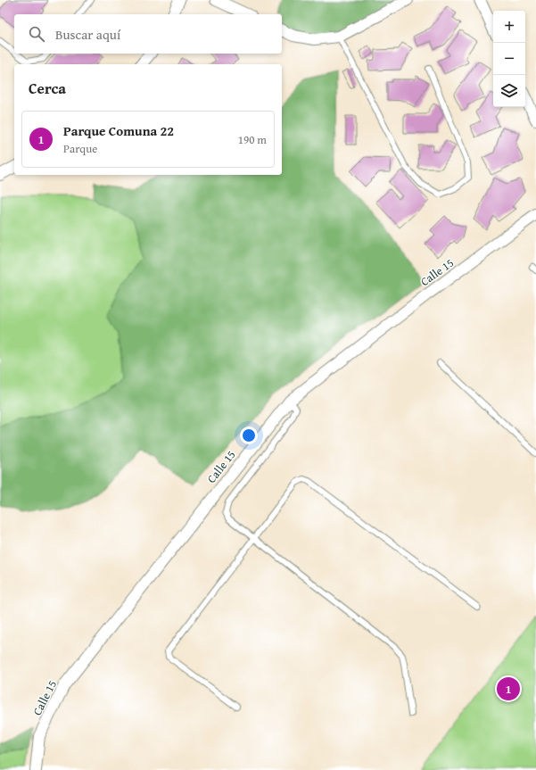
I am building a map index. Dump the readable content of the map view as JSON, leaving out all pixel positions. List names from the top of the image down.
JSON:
{
  "streets": {
    "street": ["Calle 15"]
  },
  "page": {
    "map_buttons": ["+", "−"],
    "search": "Buscar aquí",
    "heading": "Cerca",
    "list": [
      {
        "mark": "1",
        "name": "Parque Comuna 22",
        "note": "Parque",
        "value": "190 m"
      }
    ],
    "pins": "1"
  }
}
